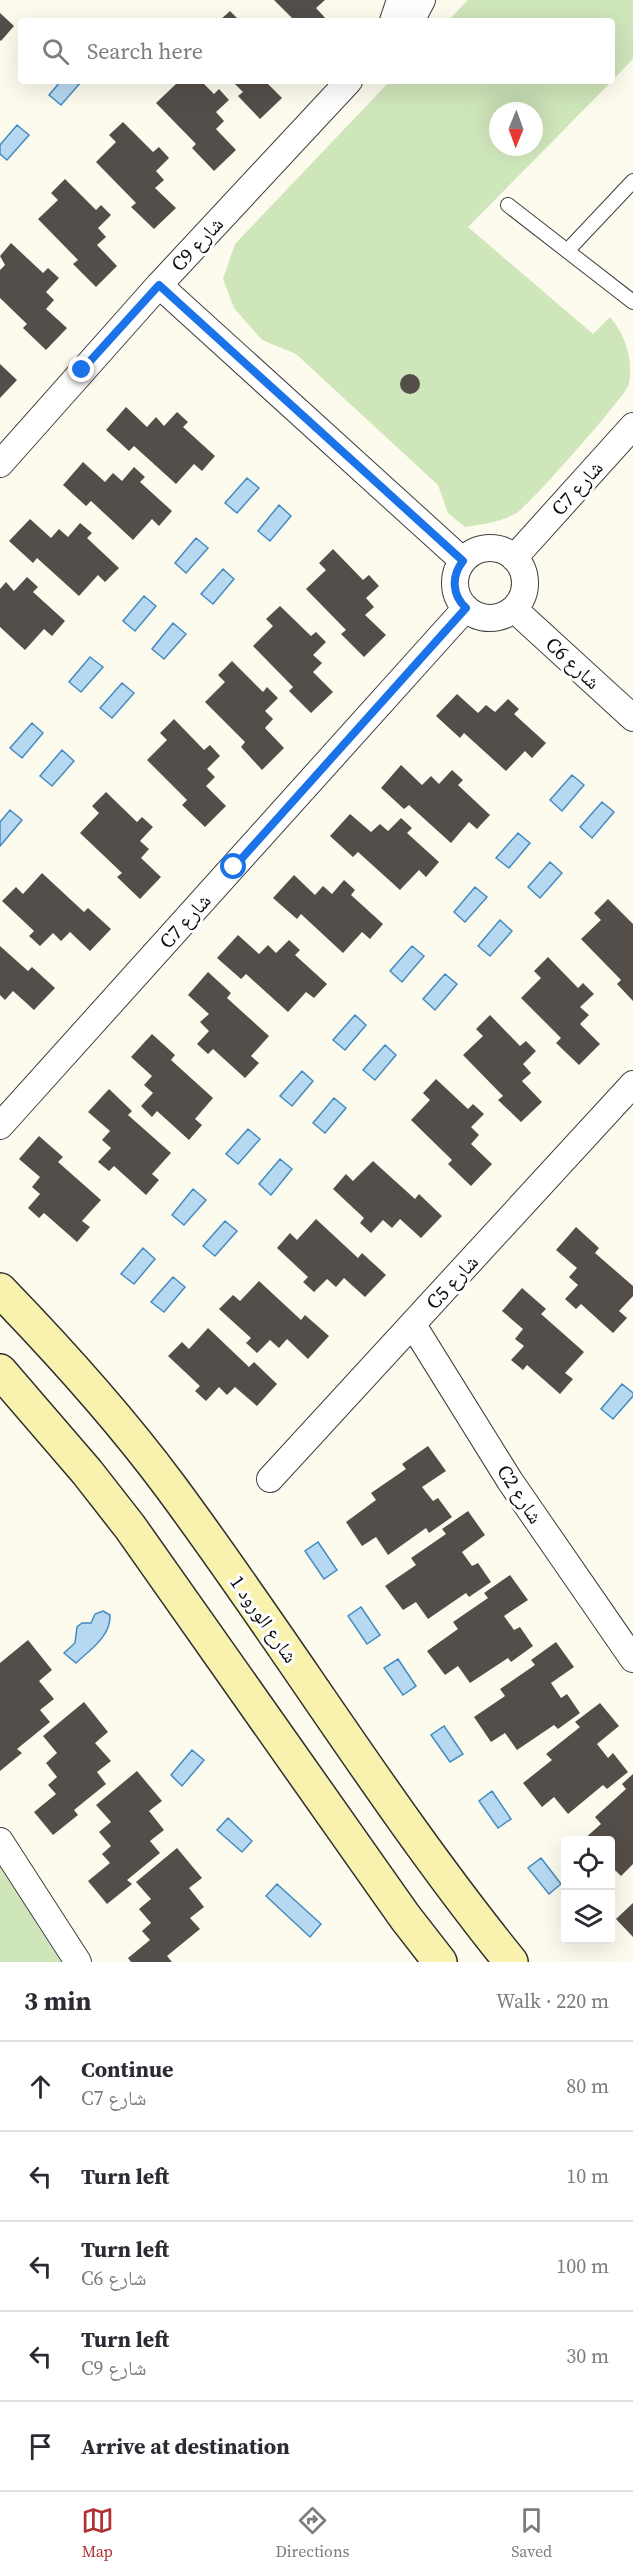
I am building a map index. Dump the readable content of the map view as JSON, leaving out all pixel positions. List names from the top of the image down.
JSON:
{
  "streets": {
    "street": [
      "C9 شارع",
      "C7 شارع",
      "C6 شارع",
      "C5 شارع",
      "C2 شارع",
      "شارع الورود 1"
    ]
  },
  "crossings": [
    ["C7 شارع", "C6 شارع"],
    ["C5 شارع", "C2 شارع"]
  ],
  "north": "bottom",
  "page": {
    "search": "Search here",
    "heading": ["3 min", "Walk · 220 m"],
    "list": [
      ["Continue", "C7 شارع", "80 m"],
      ["Turn left", "10 m"],
      ["Turn left", "C6 شارع", "100 m"],
      ["Turn left", "C9 شارع", "30 m"],
      "Arrive at destination"
    ],
    "nav": ["Map", "Directions", "Saved"]
  }
}
